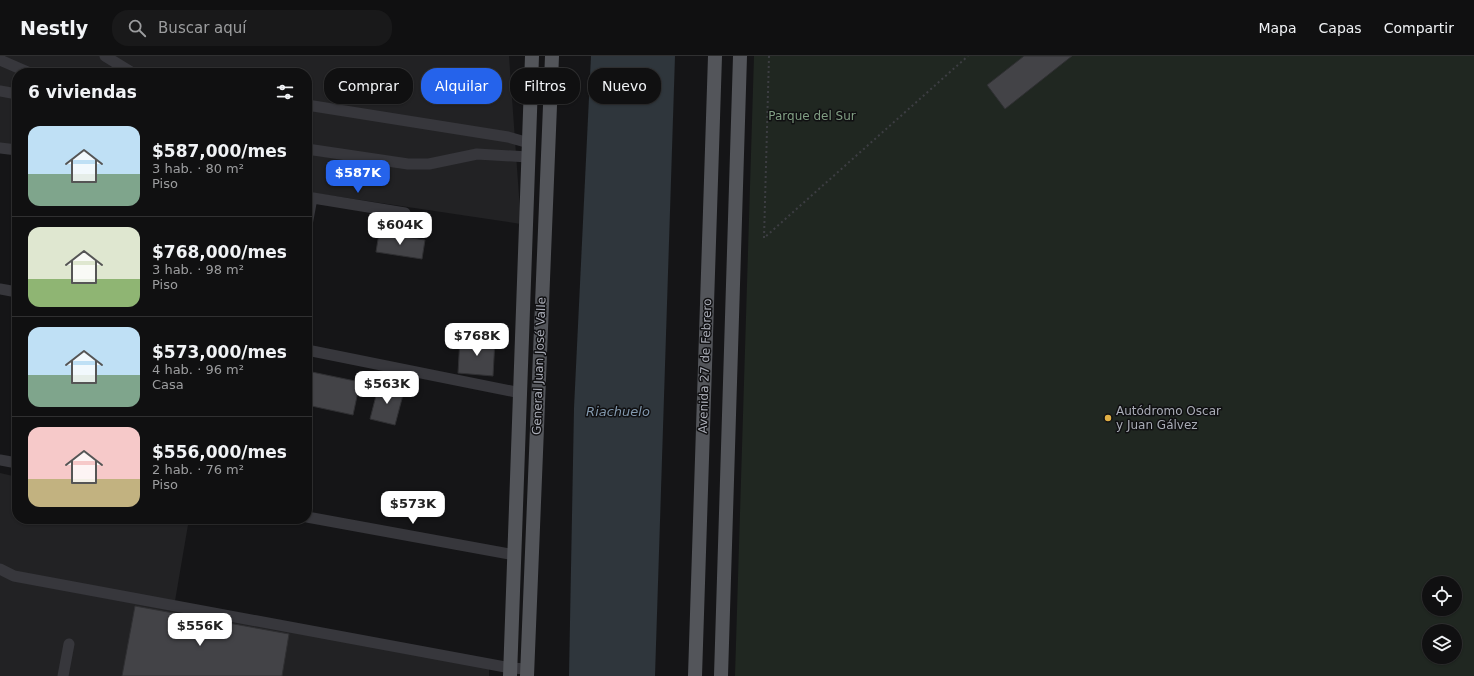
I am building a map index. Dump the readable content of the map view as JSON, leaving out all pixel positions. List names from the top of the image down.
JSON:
{
  "streets": {
    "main road": ["General Juan José Valle", "Avenida 27 de Febrero"]
  },
  "water": ["Riachuelo"],
  "parks": ["Parque del Sur"],
  "places": ["Autódromo Oscar y Juan Gálvez"],
  "page": {
    "header": "Nestly",
    "search": "Buscar aquí",
    "nav": ["Mapa", "Capas", "Compartir"],
    "chip": [
      "Comprar",
      "Alquilar",
      "Filtros",
      "Nuevo"
    ],
    "heading": "6 viviendas",
    "list": [
      {
        "name": "$587,000/mes",
        "note": "3 hab. · 80 m² · Piso"
      },
      {
        "name": "$768,000/mes",
        "note": "3 hab. · 98 m² · Piso"
      },
      {
        "name": "$573,000/mes",
        "note": "4 hab. · 96 m² · Casa"
      },
      {
        "name": "$556,000/mes",
        "note": "2 hab. · 76 m² · Piso"
      }
    ],
    "price": [
      "$587K",
      "$604K",
      "$768K",
      "$563K",
      "$573K",
      "$556K"
    ]
  }
}
